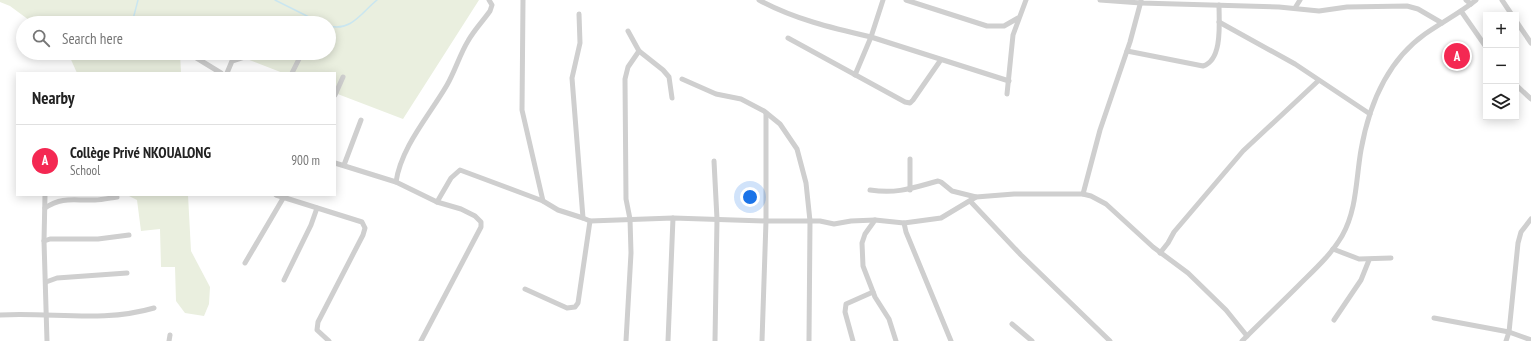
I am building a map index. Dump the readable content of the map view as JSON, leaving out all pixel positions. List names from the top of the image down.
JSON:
{
  "page": {
    "map_buttons": ["+", "−"],
    "search": "Search here",
    "pins": "A",
    "heading": "Nearby",
    "list": [
      {
        "mark": "A",
        "name": "Collège Privé NKOUALONG",
        "note": "School",
        "value": "900 m"
      }
    ]
  }
}
